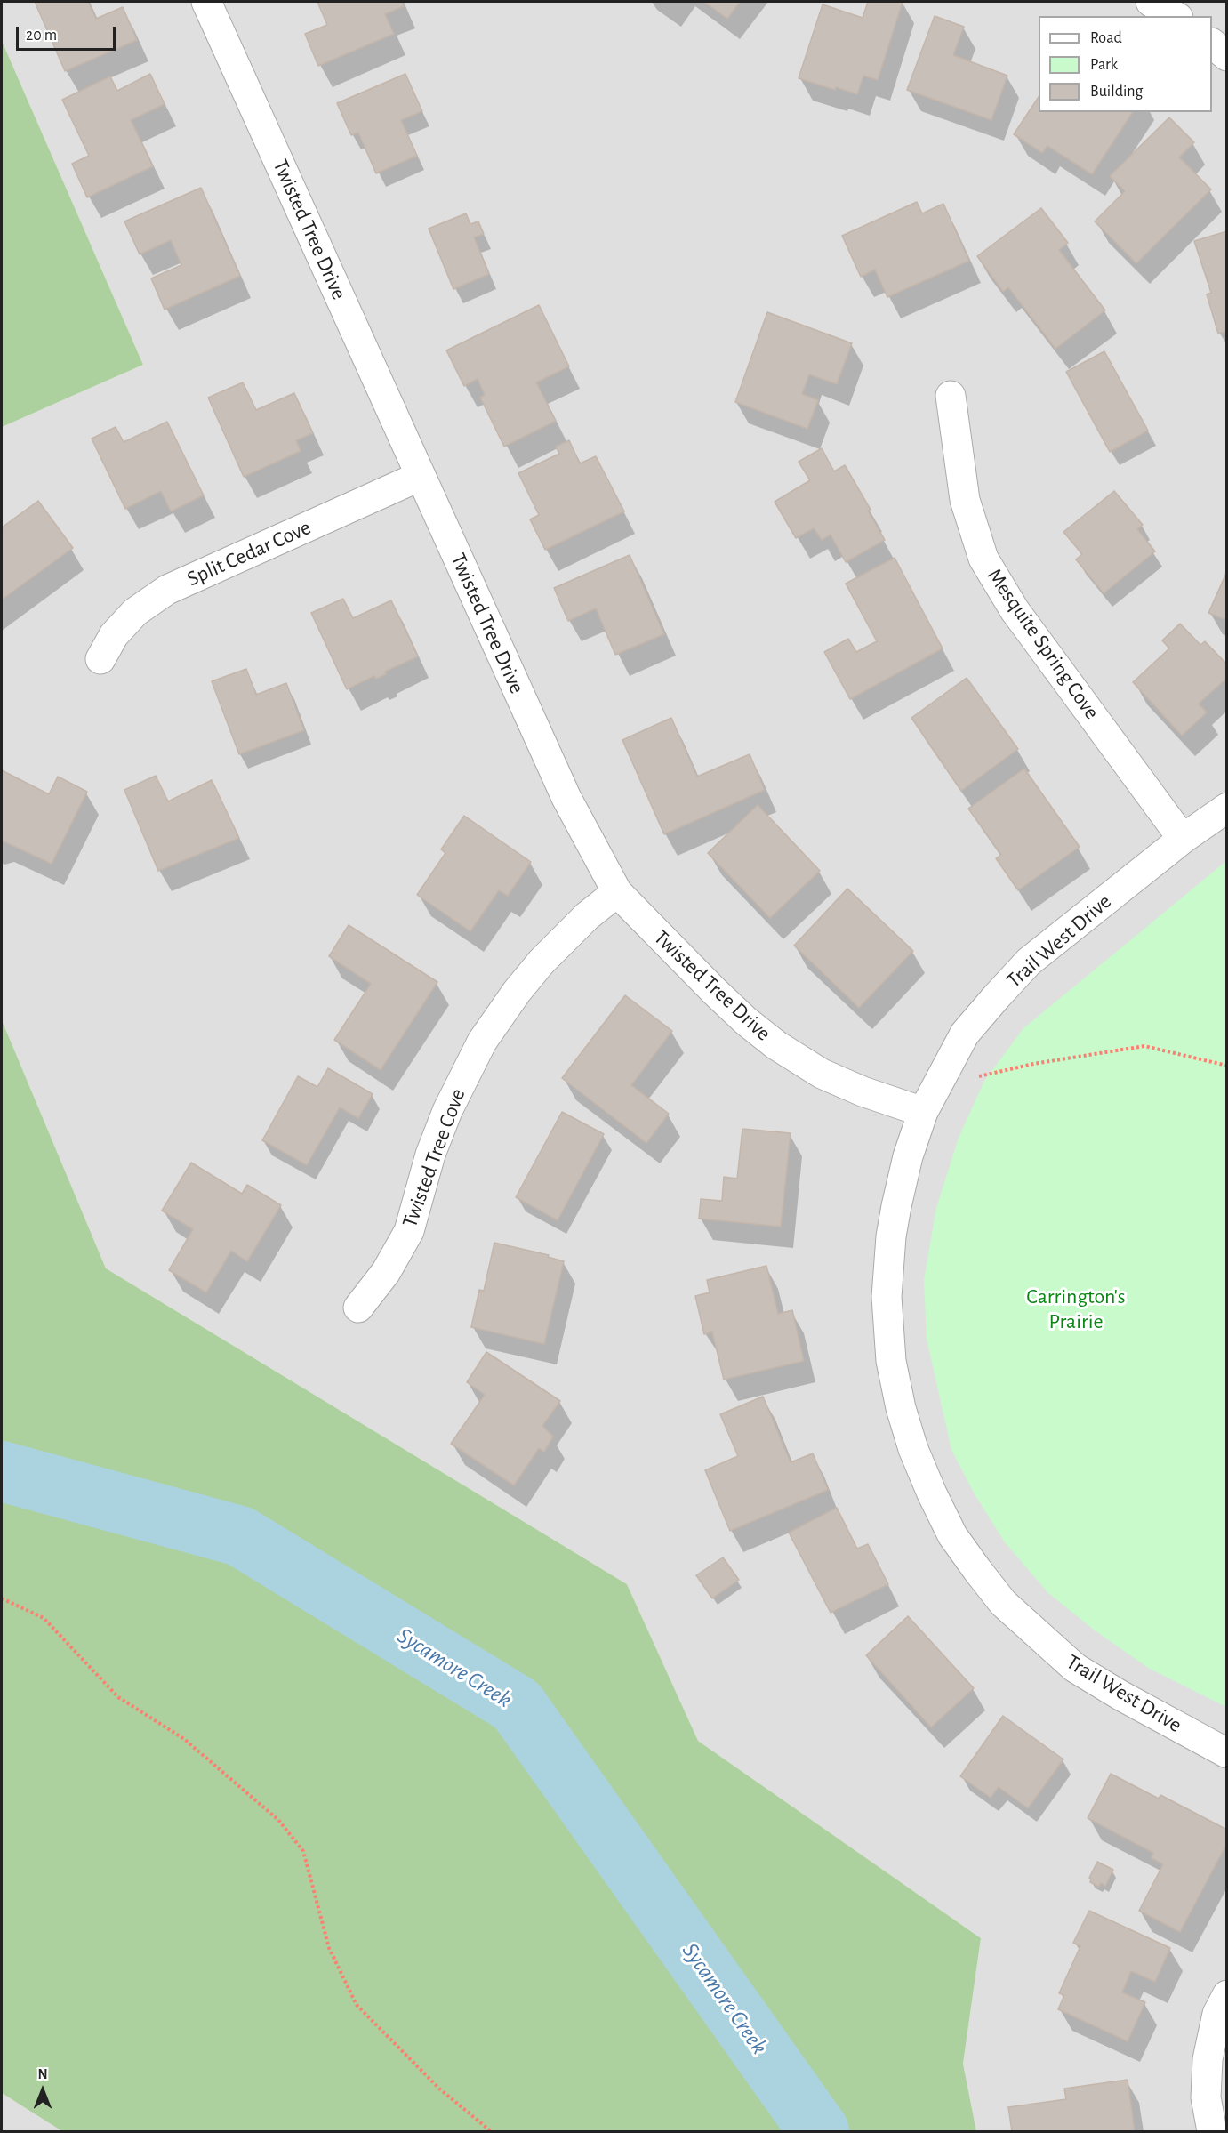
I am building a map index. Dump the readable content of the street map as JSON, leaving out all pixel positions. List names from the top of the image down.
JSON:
{
  "streets": {
    "street": [
      "Twisted Tree Drive",
      "Split Cedar Cove",
      "Mesquite Spring Cove",
      "Trail West Drive",
      "Twisted Tree Cove"
    ]
  },
  "crossings": [
    ["Twisted Tree Drive", "Split Cedar Cove"],
    ["Twisted Tree Drive", "Trail West Drive"],
    ["Twisted Tree Drive", "Twisted Tree Cove"],
    ["Mesquite Spring Cove", "Trail West Drive"]
  ],
  "water": ["Sycamore Creek"],
  "parks": ["Carrington's Prairie"],
  "legend": ["Road", "Park", "Building"],
  "scale_bar": "20 m",
  "north": "top"
}
